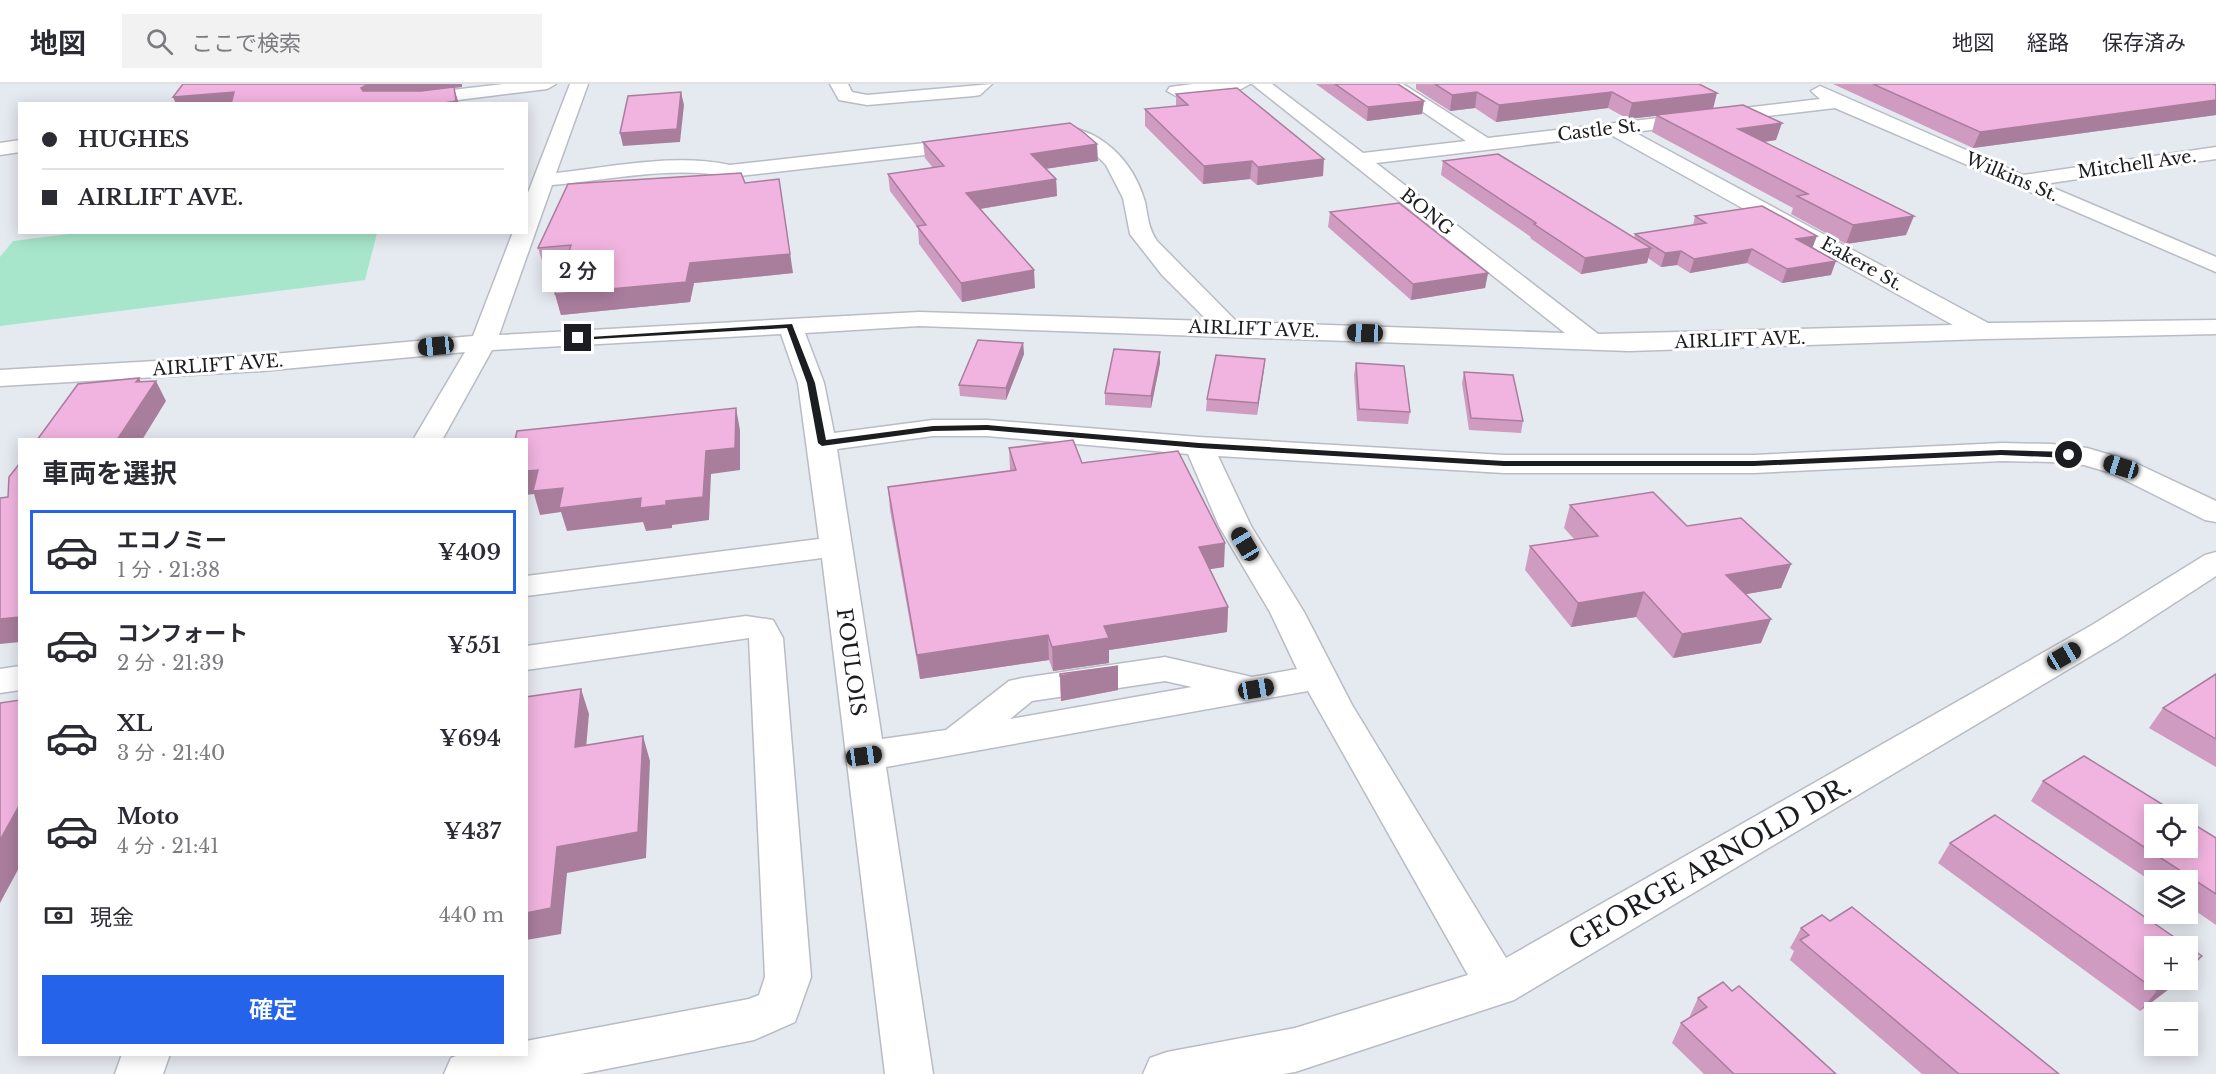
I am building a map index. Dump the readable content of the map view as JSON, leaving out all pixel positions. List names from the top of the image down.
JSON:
{
  "streets": {
    "street": [
      "Castle St.",
      "Mitchell Ave.",
      "Wilkins St.",
      "BONG",
      "Eakere St.",
      "AIRLIFT AVE.",
      "FOULOIS",
      "GEORGE ARNOLD DR."
    ]
  },
  "crossings": [
    ["Castle St.", "Wilkins St."],
    ["Castle St.", "BONG"],
    ["Castle St.", "Eakere St."],
    ["Mitchell Ave.", "Wilkins St."],
    ["BONG", "AIRLIFT AVE."],
    ["Eakere St.", "AIRLIFT AVE."],
    ["AIRLIFT AVE.", "FOULOIS"]
  ],
  "page": {
    "header": "地図",
    "search": "ここで検索",
    "nav": ["地図", "経路", "保存済み"],
    "banner": ["HUGHES", "AIRLIFT AVE."],
    "bubble": "2 分",
    "heading": "車両を選択",
    "list": [
      {
        "name": "エコノミー",
        "note": "1 分 · 21:38",
        "value": "¥409"
      },
      {
        "name": "コンフォート",
        "note": "2 分 · 21:39",
        "value": "¥551"
      },
      {
        "name": "XL",
        "note": "3 分 · 21:40",
        "value": "¥694"
      },
      {
        "name": "Moto",
        "note": "4 分 · 21:41",
        "value": "¥437"
      }
    ],
    "map_buttons": ["+", "−"],
    "pay": ["現金", "440 m"],
    "buttons": "確定"
  }
}
